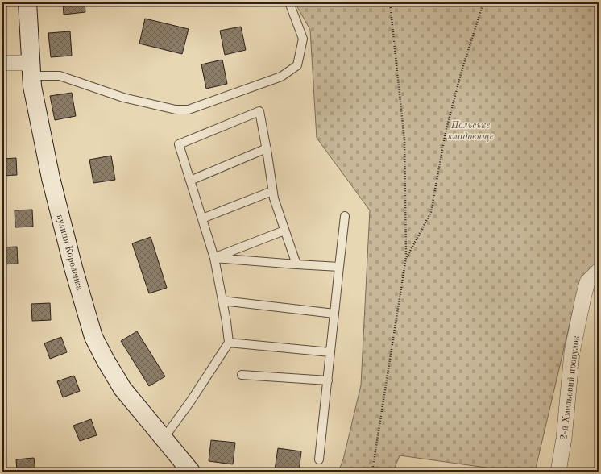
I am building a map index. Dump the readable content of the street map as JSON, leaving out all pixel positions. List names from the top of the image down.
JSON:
{
  "streets": {
    "street": ["вулиця Короленка", "2-й Хмельовий провулок"]
  },
  "parks": ["Польське кладовище"]
}
